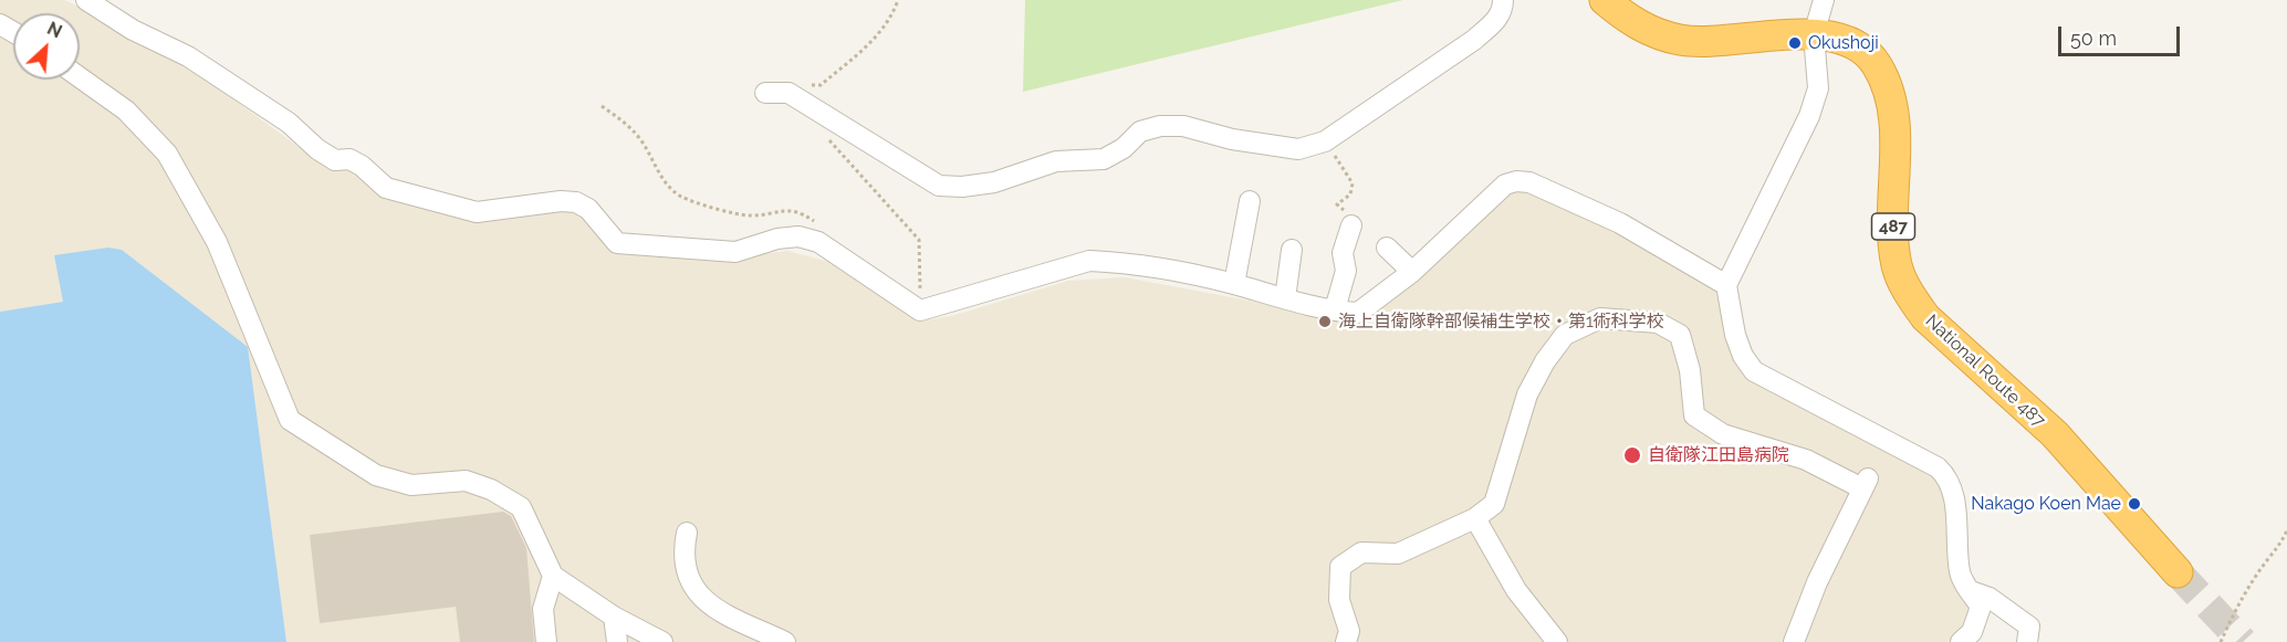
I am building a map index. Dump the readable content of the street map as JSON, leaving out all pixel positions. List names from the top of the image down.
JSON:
{
  "streets": {
    "highway": ["487", "National Route 487"]
  },
  "places": [
    "Okushoji",
    "海上自衛隊幹部候補生学校・第1術科学校",
    "自衛隊江田島病院",
    "Nakago Koen Mae"
  ],
  "scale_bar": "50 m",
  "north": "top right"
}
